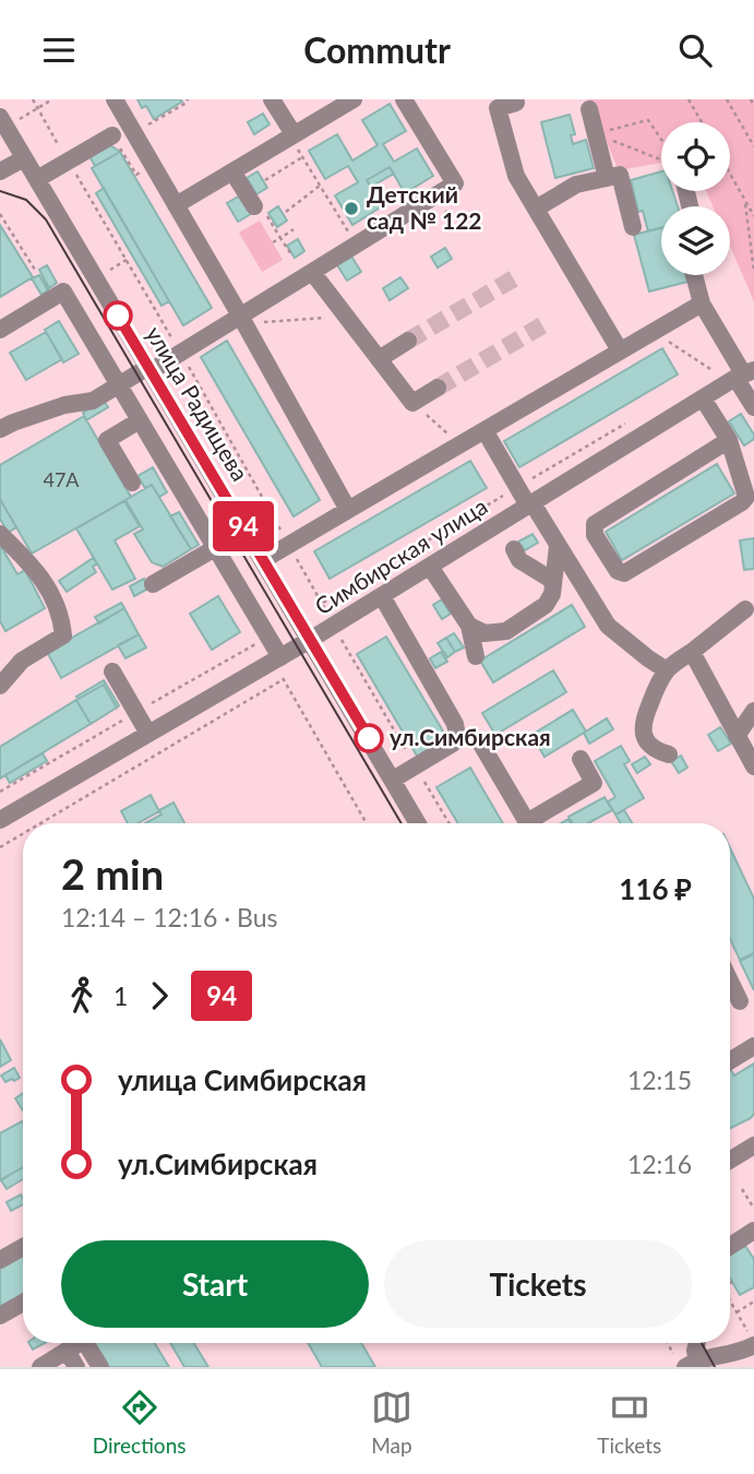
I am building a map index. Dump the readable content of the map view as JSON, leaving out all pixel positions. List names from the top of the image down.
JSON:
{
  "streets": {
    "street": ["улица Радищева", "Симбирская улица"]
  },
  "crossings": [
    ["улица Радищева", "Симбирская улица"]
  ],
  "places": ["Детский сад № 122", "ул.Симбирская"],
  "lines": ["bus line 94"],
  "house_numbers": ["47А"],
  "page": {
    "header": "Commutr",
    "on_map": "94",
    "heading": ["2 min", "12:14 – 12:16 · Bus", "116 ₽"],
    "legs": ["1", "94"],
    "list": [
      {
        "name": "улица Симбирская",
        "value": "12:15"
      },
      {
        "name": "ул.Симбирская",
        "value": "12:16"
      }
    ],
    "buttons": ["Start", "Tickets"],
    "tabs": ["Directions", "Map", "Tickets"]
  }
}
